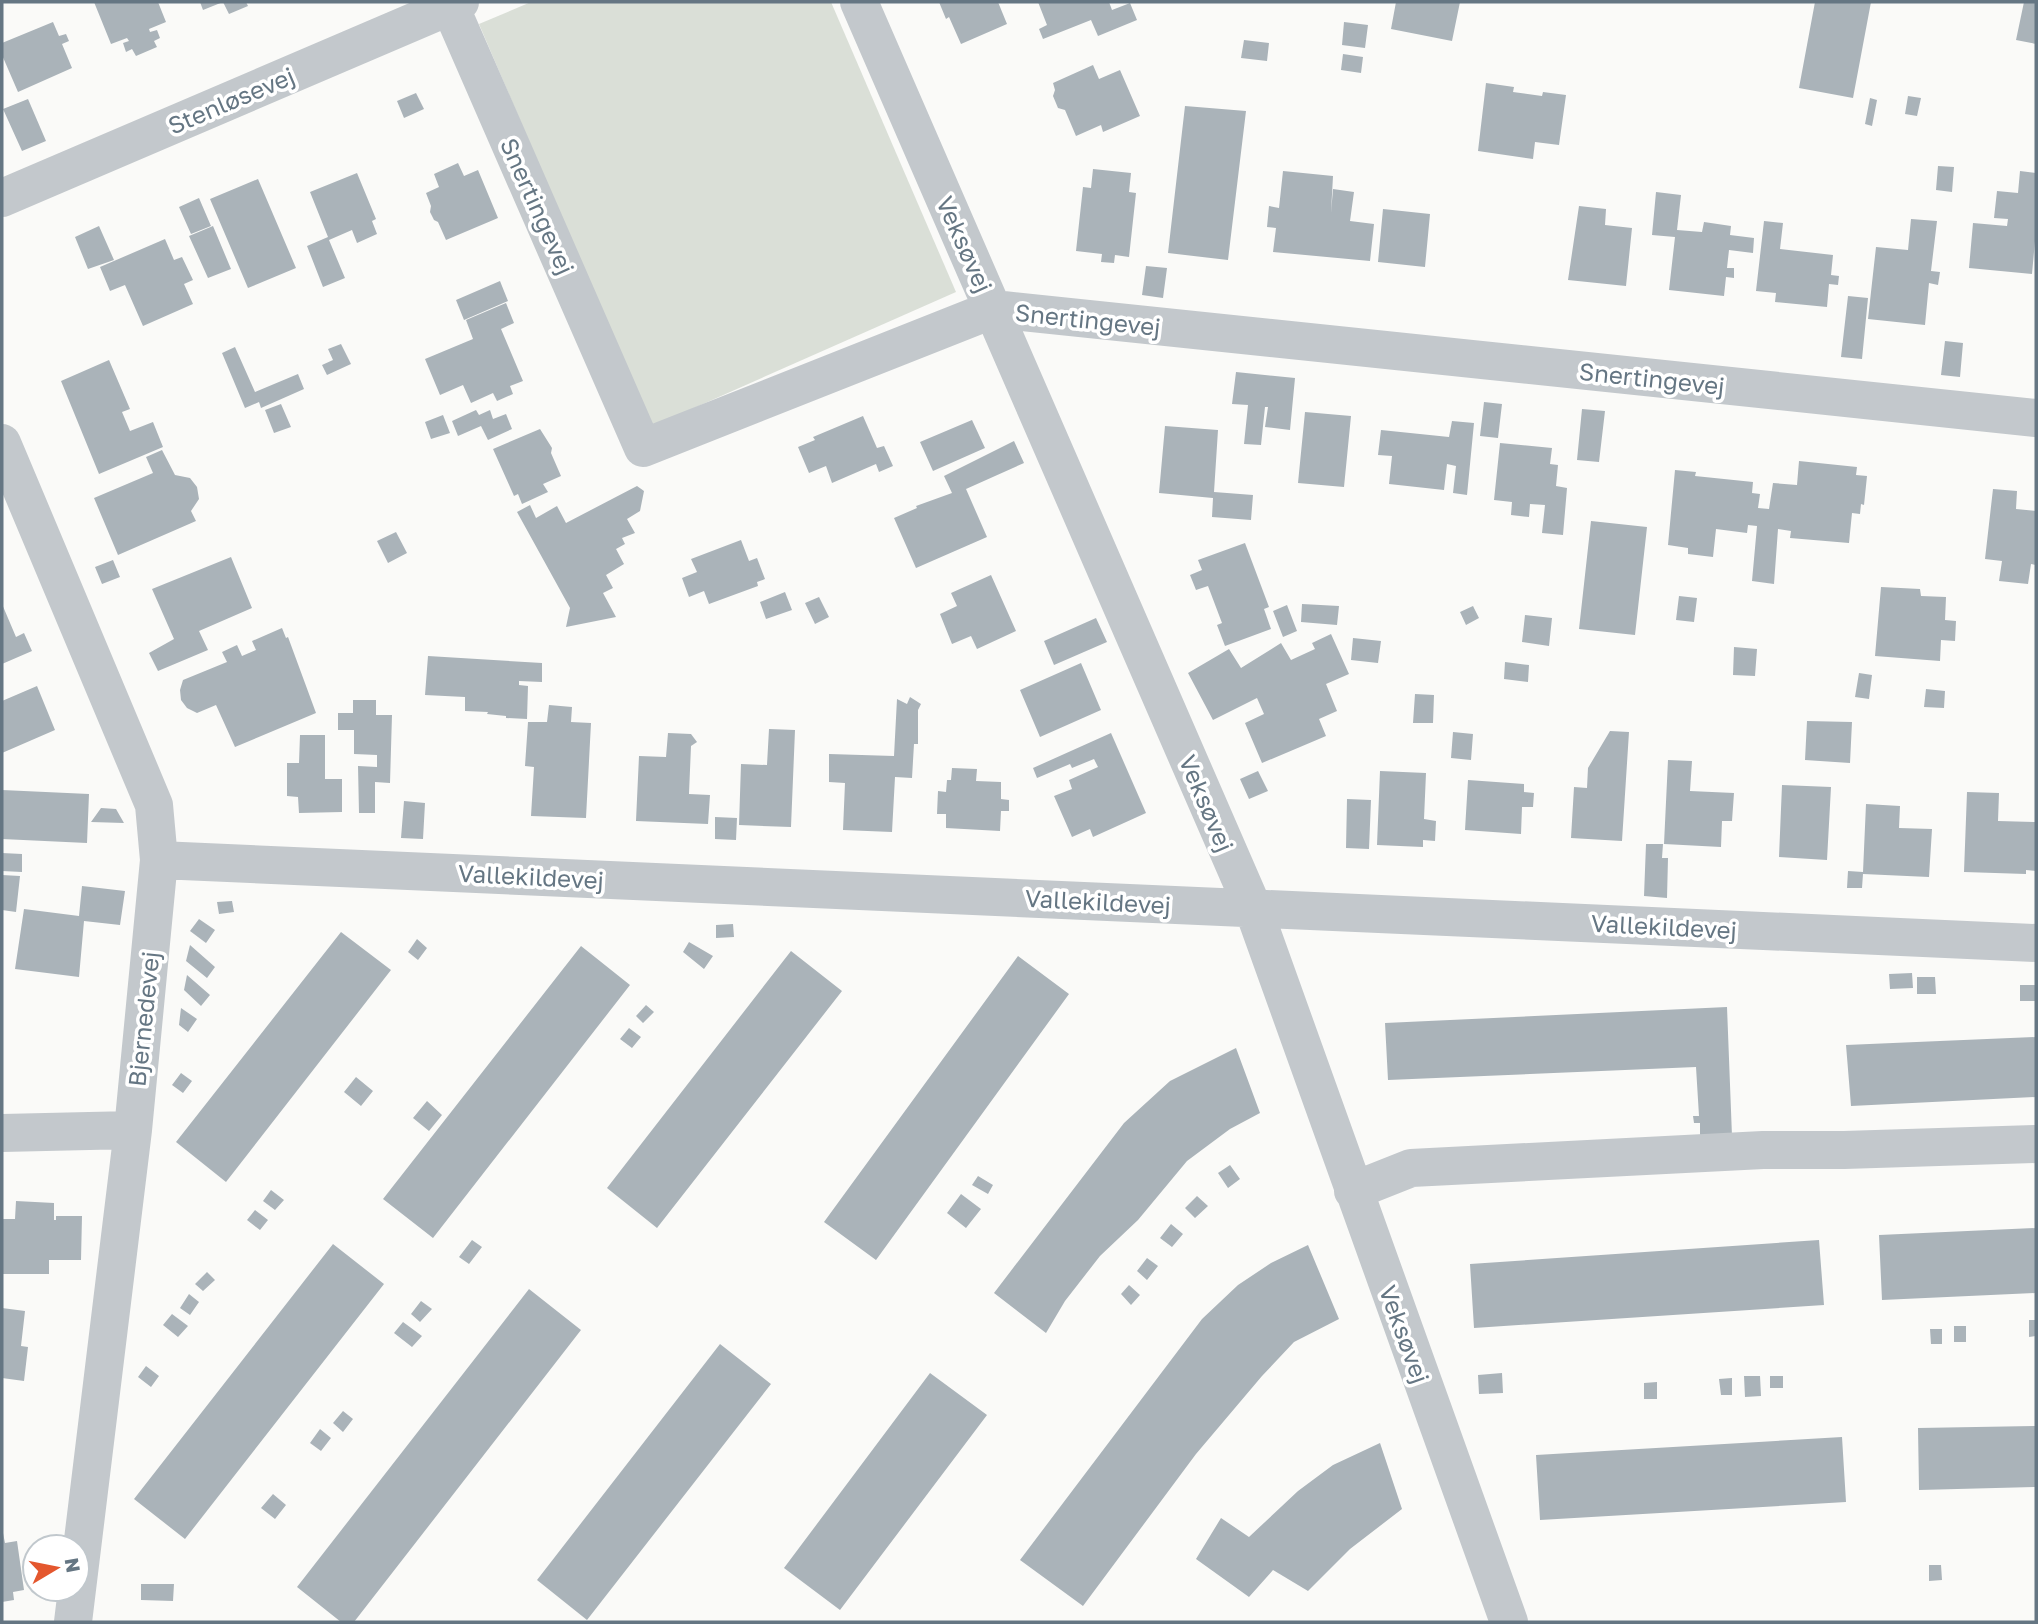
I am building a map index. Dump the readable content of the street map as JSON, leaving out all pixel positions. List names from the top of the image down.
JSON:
{
  "streets": {
    "street": [
      "Stenløsevej",
      "Snertingevej",
      "Veksøvej",
      "Vallekildevej",
      "Bjernedevej"
    ]
  },
  "crossings": [
    ["Stenløsevej", "Snertingevej"],
    ["Snertingevej", "Veksøvej"],
    ["Veksøvej", "Vallekildevej"],
    ["Vallekildevej", "Bjernedevej"]
  ],
  "north": "right"
}
